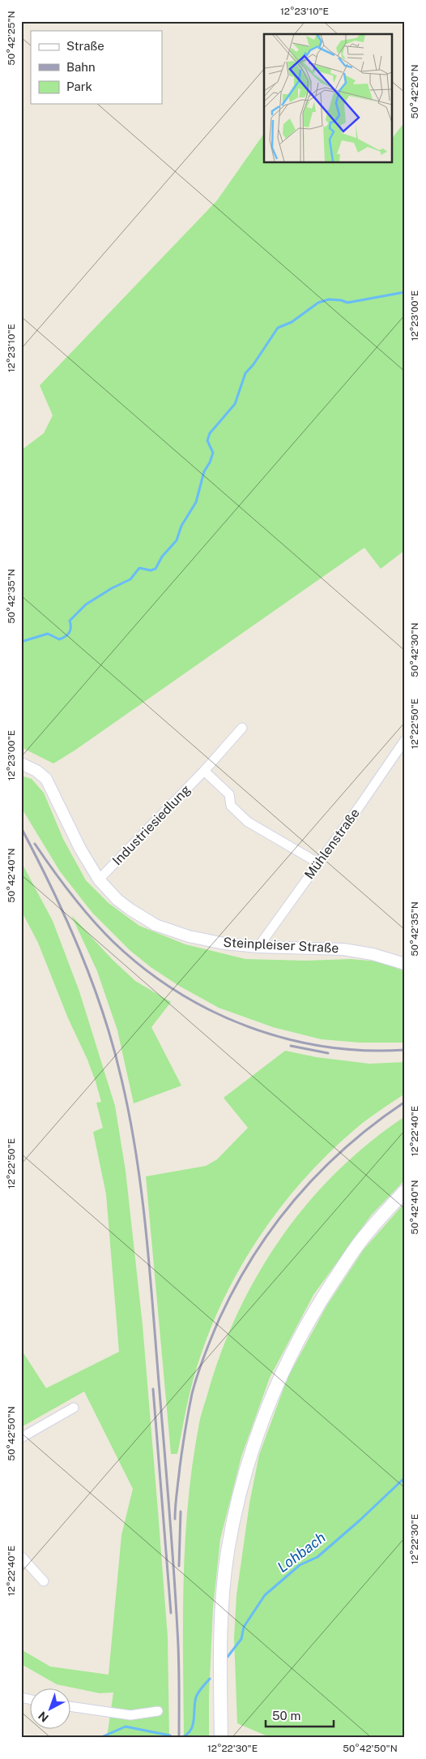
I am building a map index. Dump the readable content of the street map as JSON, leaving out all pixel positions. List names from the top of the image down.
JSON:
{
  "streets": {
    "street": ["Industriesiedlung", "Mühlenstraße", "Steinpleiser Straße"]
  },
  "crossings": [
    ["Industriesiedlung", "Steinpleiser Straße"],
    ["Mühlenstraße", "Steinpleiser Straße"]
  ],
  "water": ["Lohbach"],
  "legend": ["Straße", "Bahn", "Park"],
  "scale_bar": "50 m",
  "north": "bottom left",
  "coordinates": [
    "12°23'10\"E",
    "50°42'25\"N",
    "50°42'20\"N",
    "12°23'00\"E",
    "50°42'35\"N",
    "50°42'30\"N",
    "12°22'50\"E",
    "50°42'40\"N",
    "12°22'40\"E",
    "50°42'50\"N",
    "12°22'30\"E"
  ]
}
